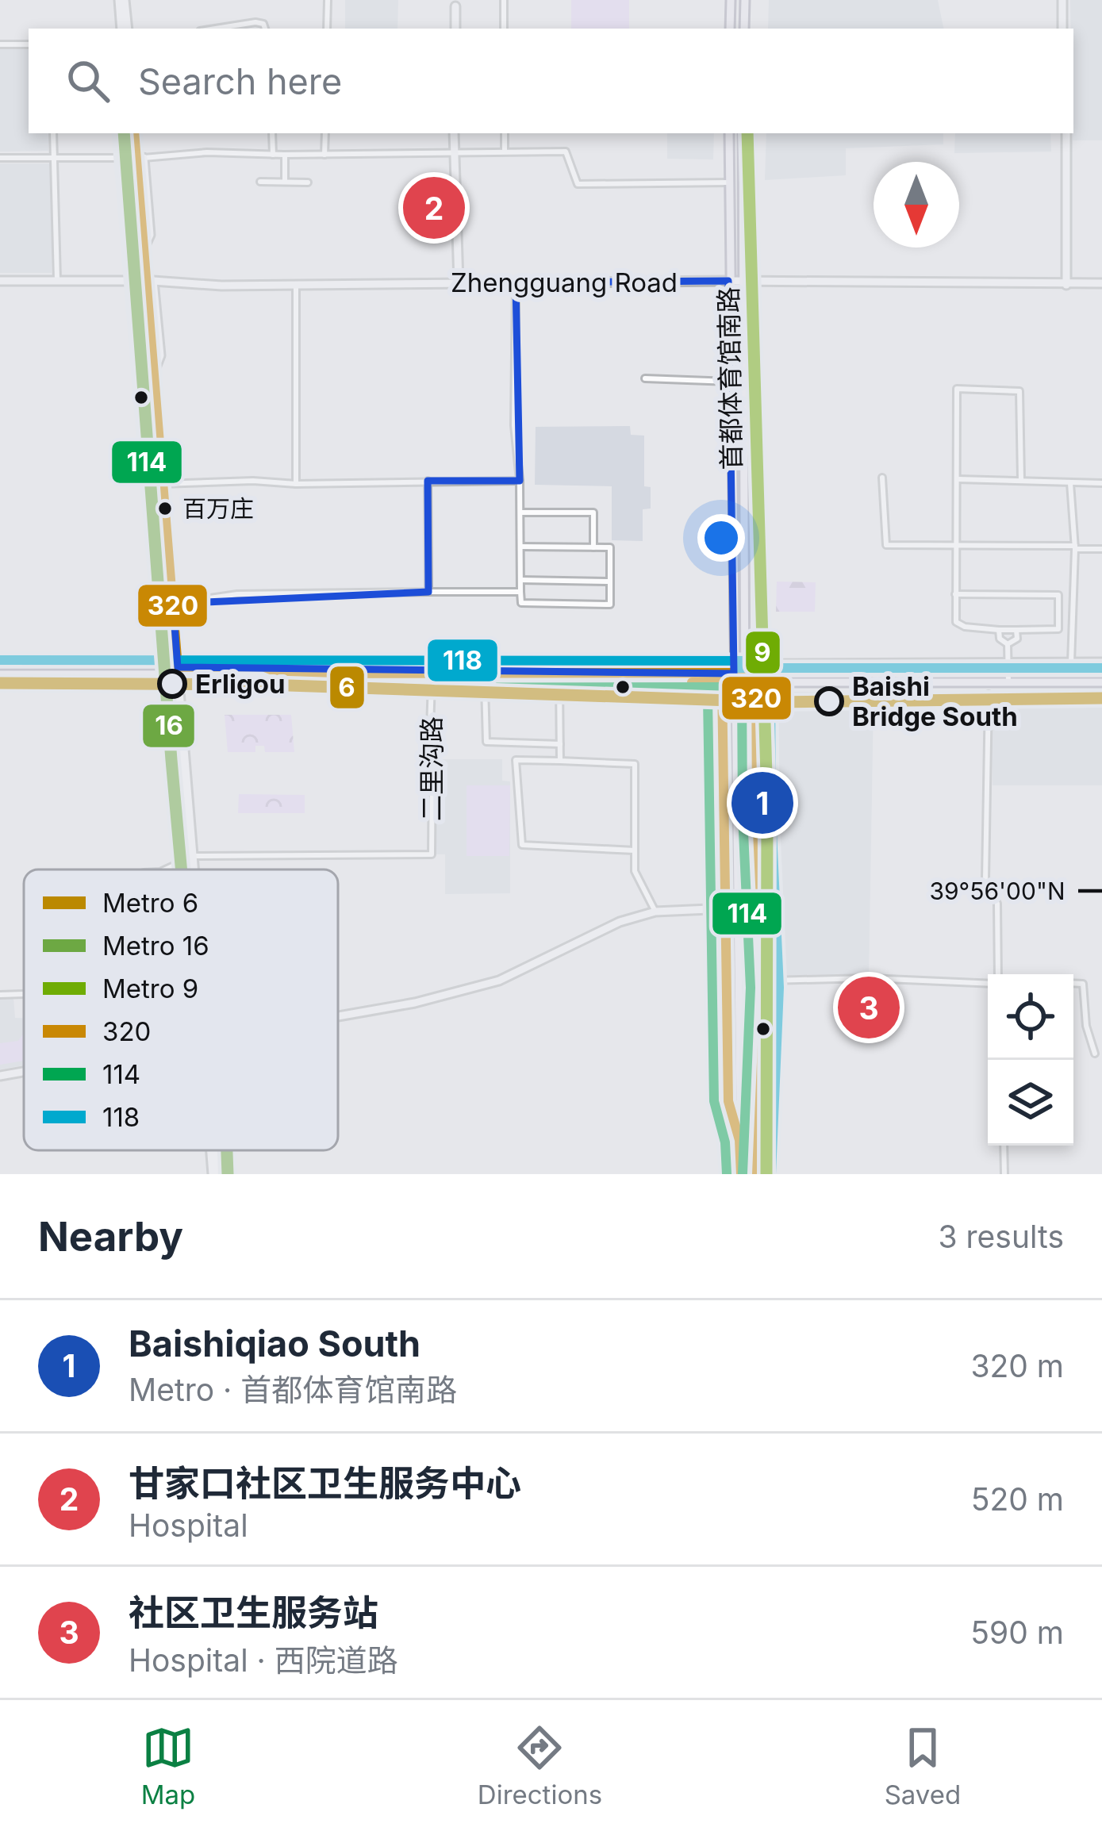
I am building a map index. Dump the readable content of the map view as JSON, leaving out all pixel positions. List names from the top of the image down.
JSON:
{
  "streets": {
    "main road": ["首都体育馆南路"],
    "street": ["Zhengguang Road", "二里沟路"]
  },
  "crossings": [
    ["Zhengguang Road", "首都体育馆南路"]
  ],
  "places": ["百万庄", "Erligou", "Baishi Bridge South"],
  "lines": [
    "metro line 16",
    "metro line 9",
    "transit line 320",
    "transit line 114",
    "transit line 118",
    "metro line 6"
  ],
  "legend": [
    "Metro 6",
    "Metro 16",
    "Metro 9",
    "320",
    "114",
    "118"
  ],
  "north": "bottom",
  "page": {
    "search": "Search here",
    "pins": ["2", "1", "3"],
    "heading": ["Nearby", "3 results"],
    "list": [
      {
        "mark": "1",
        "name": "Baishiqiao South",
        "note": "Metro · 首都体育馆南路",
        "value": "320 m"
      },
      {
        "mark": "2",
        "name": "甘家口社区卫生服务中心",
        "note": "Hospital",
        "value": "520 m"
      },
      {
        "mark": "3",
        "name": "社区卫生服务站",
        "note": "Hospital · 西院道路",
        "value": "590 m"
      }
    ],
    "nav": ["Map", "Directions", "Saved"]
  },
  "coordinates": ["39°56'00\"N"]
}
